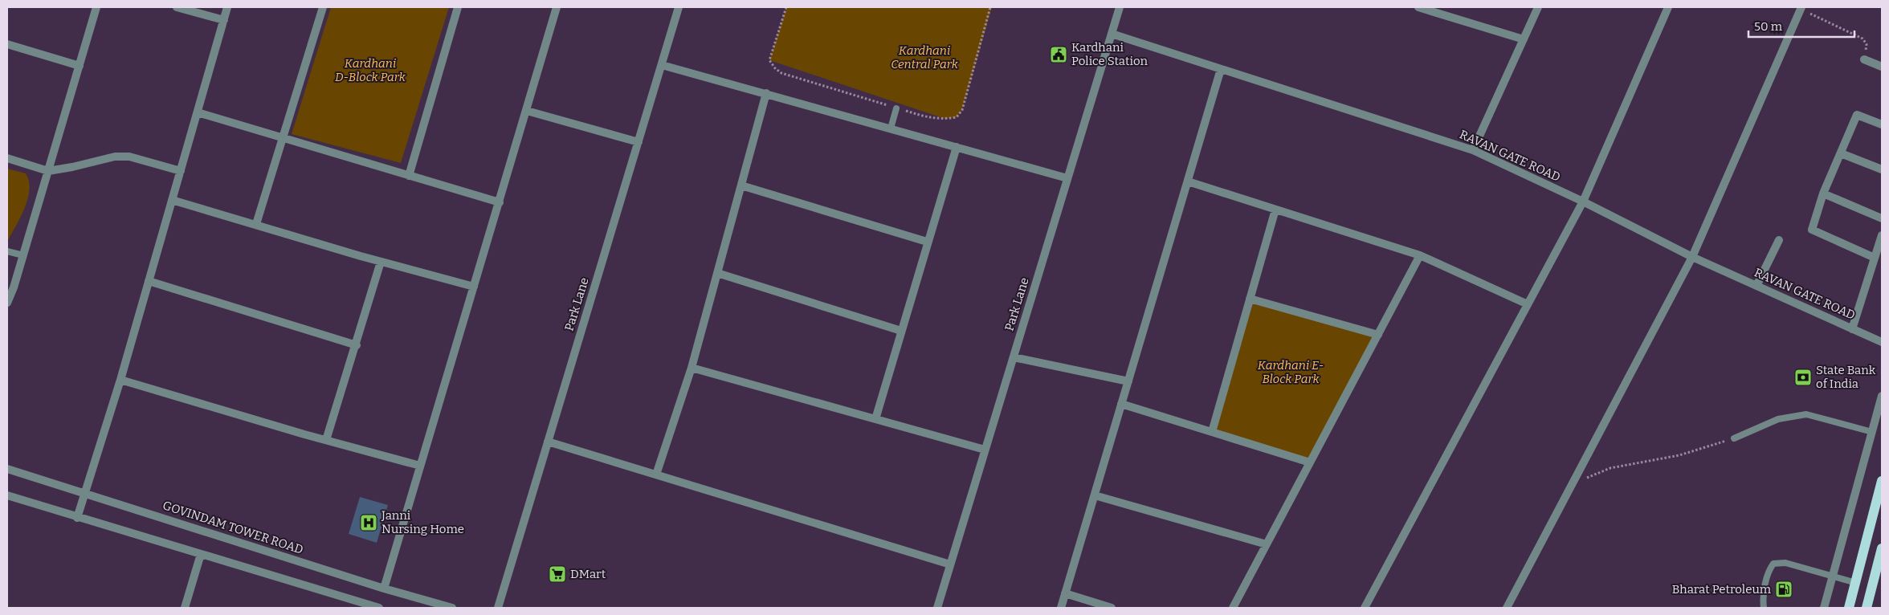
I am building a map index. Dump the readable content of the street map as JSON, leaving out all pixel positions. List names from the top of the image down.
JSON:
{
  "streets": {
    "street": ["RAVAN GATE ROAD", "Park Lane", "GOVINDAM TOWER ROAD"]
  },
  "crossings": [
    ["RAVAN GATE ROAD", "Park Lane"]
  ],
  "parks": ["Kardhani Central Park", "Kardhani D-Block Park", "Kardhani E- Block Park"],
  "places": {
    "public building": ["Kardhani Police Station"],
    "bank": ["State Bank of India"],
    "hospital": ["Janni Nursing Home"],
    "supermarket": ["DMart"],
    "fuel station": ["Bharat Petroleum"]
  },
  "scale_bar": "50 m"
}
